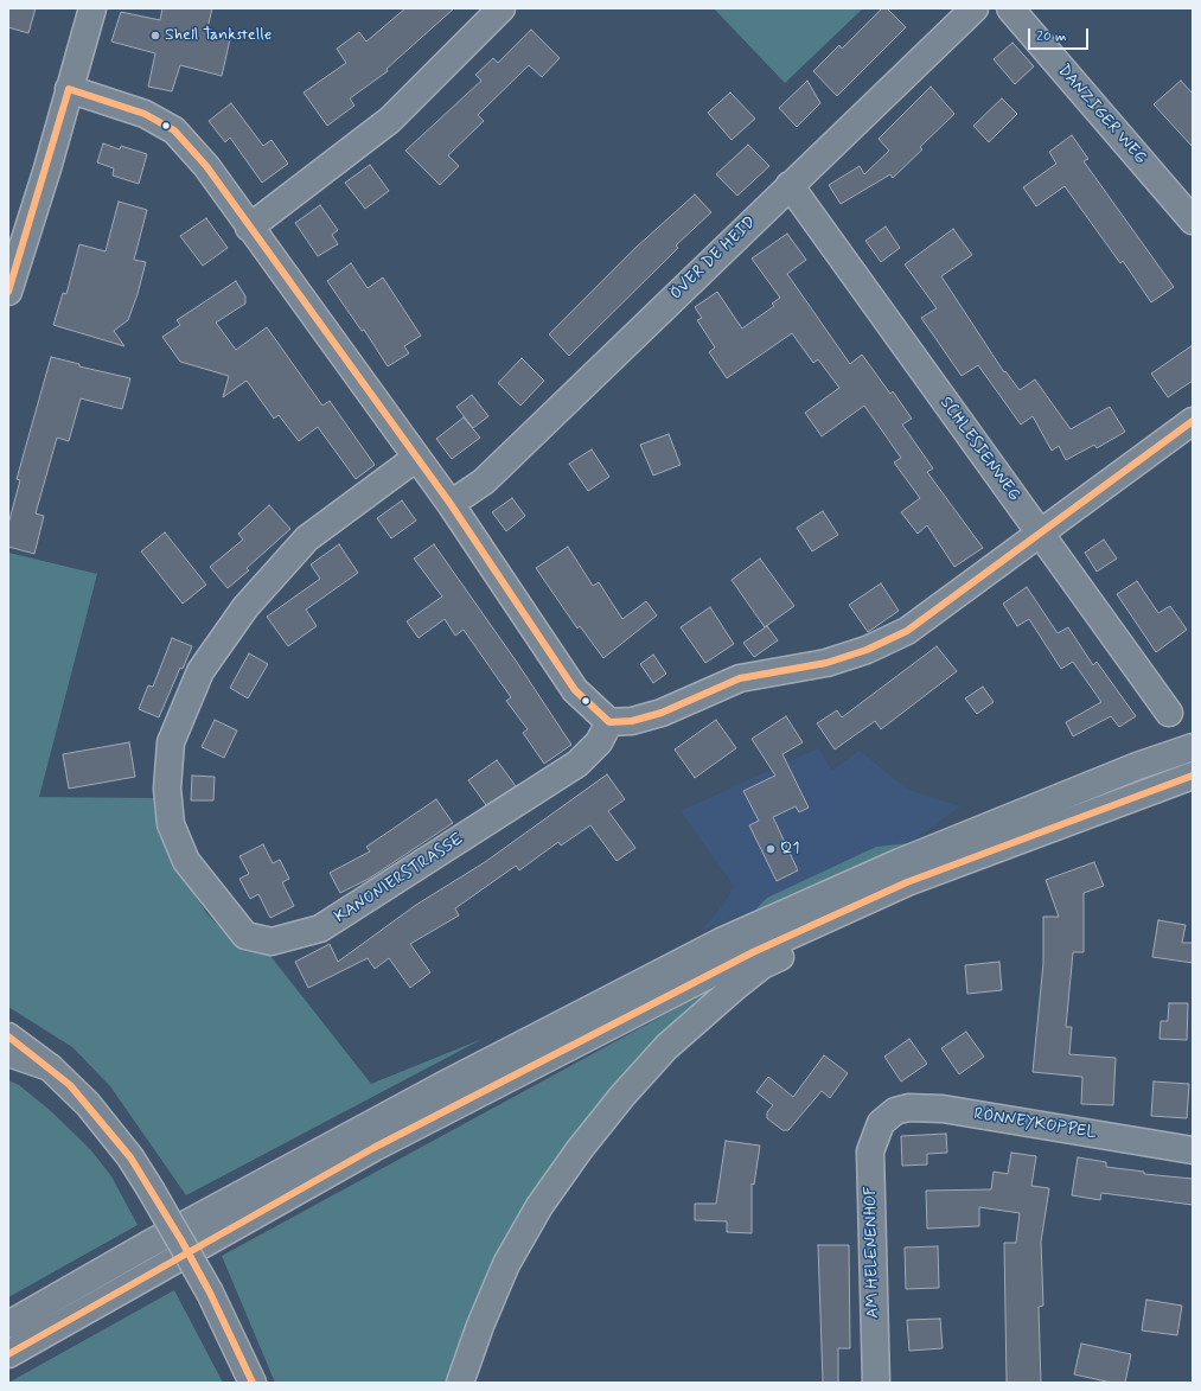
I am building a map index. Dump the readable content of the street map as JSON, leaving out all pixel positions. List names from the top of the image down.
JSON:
{
  "streets": {
    "main road": [
      "DANZIGER WEG",
      "ÖVER DE HEID",
      "SCHLESIENWEG",
      "KANONIERSTRASSE",
      "RÖNNEYKOPPEL",
      "AM HELENENHOF"
    ]
  },
  "crossings": [
    ["ÖVER DE HEID", "SCHLESIENWEG"],
    ["RÖNNEYKOPPEL", "AM HELENENHOF"]
  ],
  "places": ["Shell Tankstelle", "Q1"],
  "scale_bar": "20 m"
}
